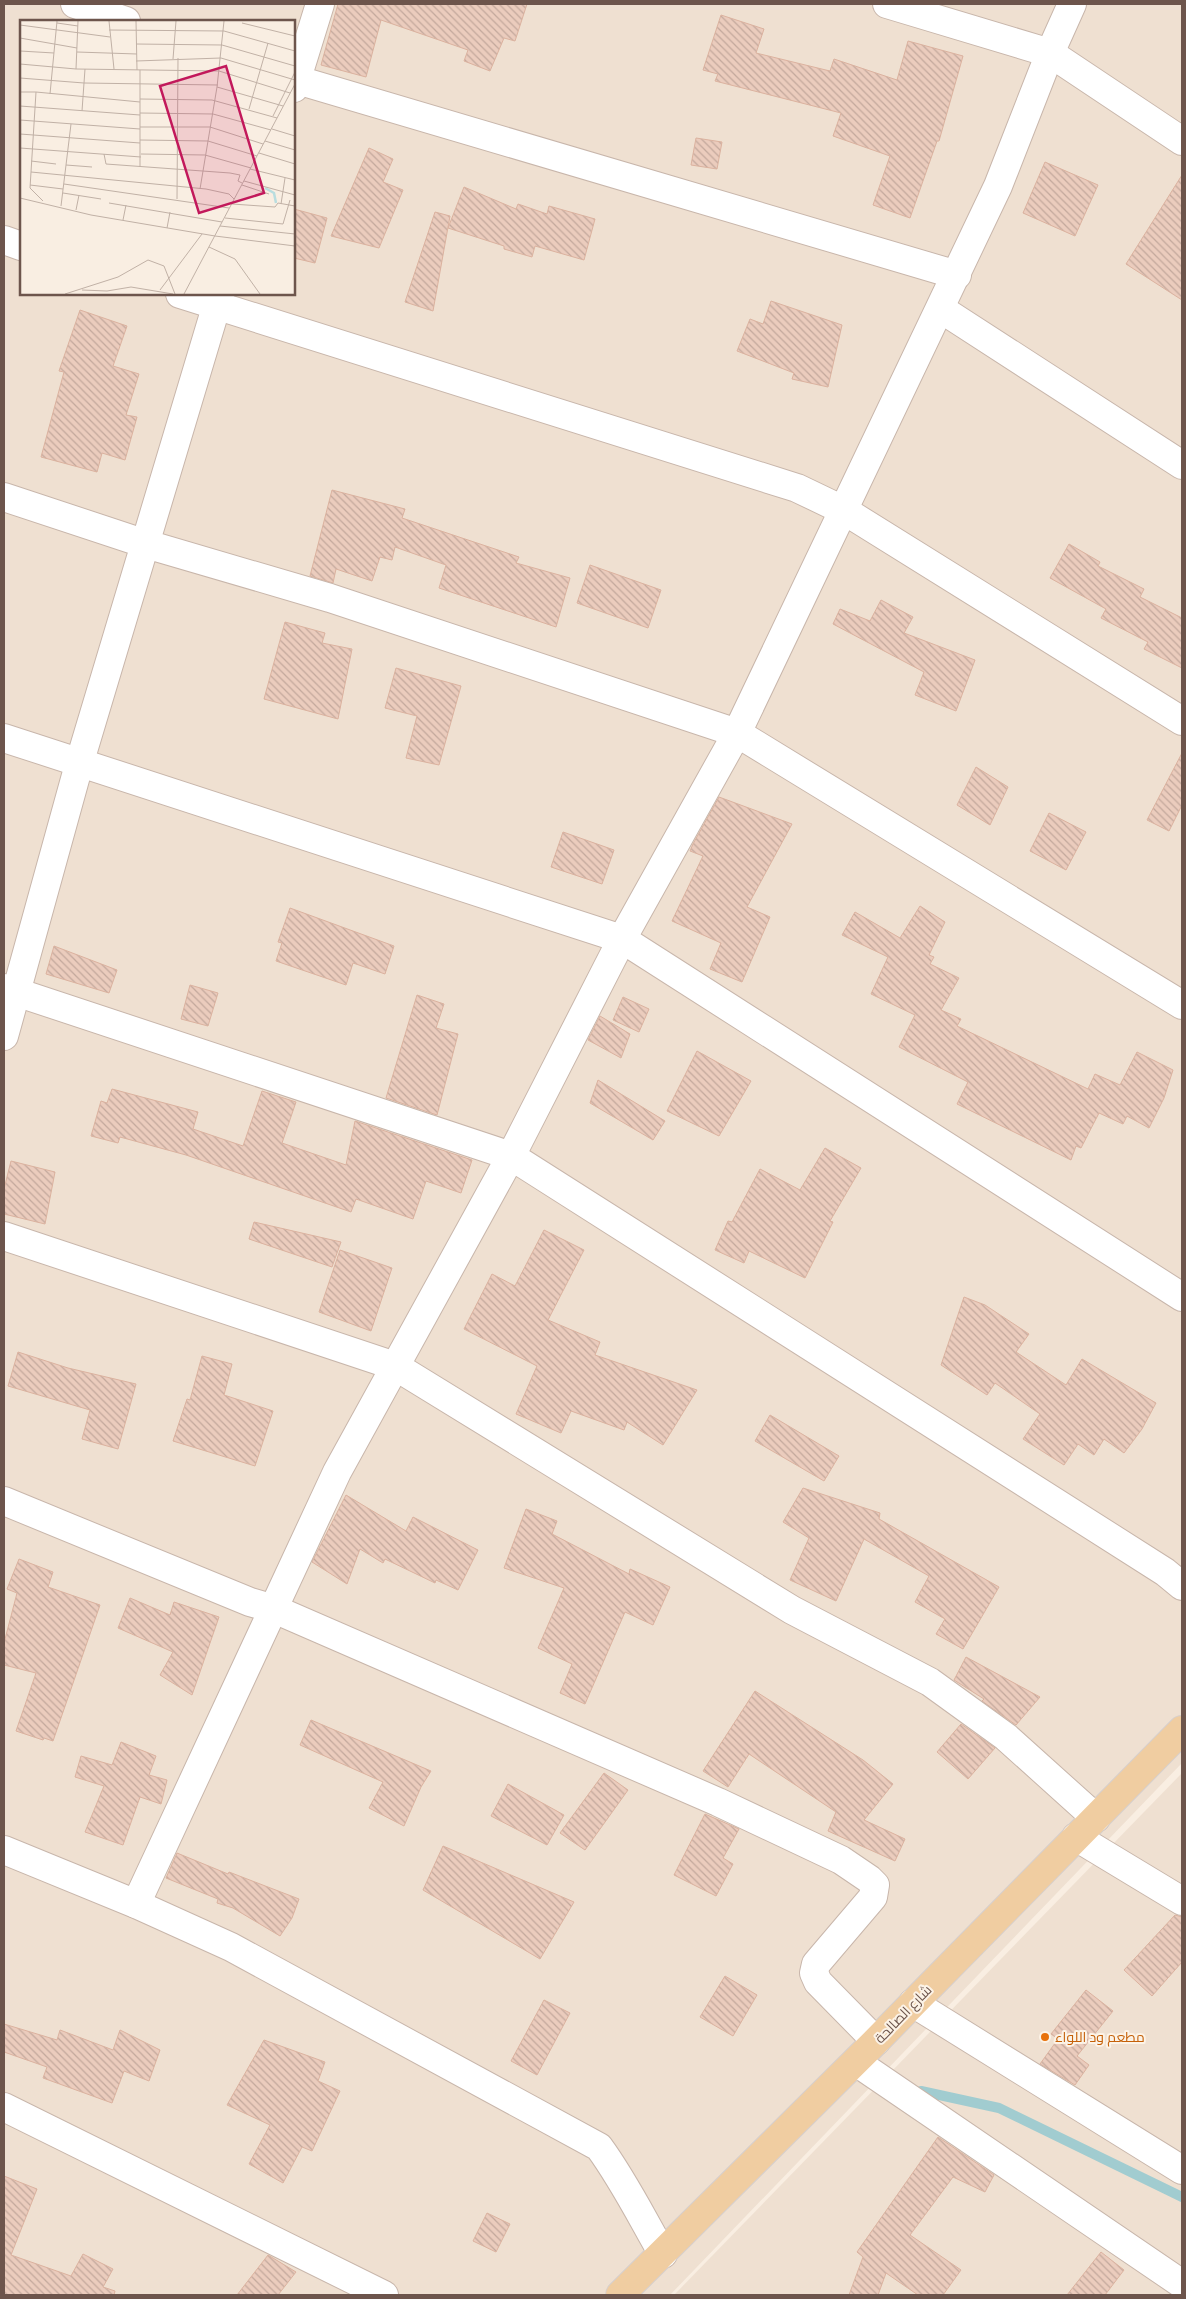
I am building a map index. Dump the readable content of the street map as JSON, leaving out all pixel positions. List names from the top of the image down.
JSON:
{
  "streets": {
    "main road": ["شارع الصالحة"]
  },
  "places": ["مطعم ود اللواء"]
}
